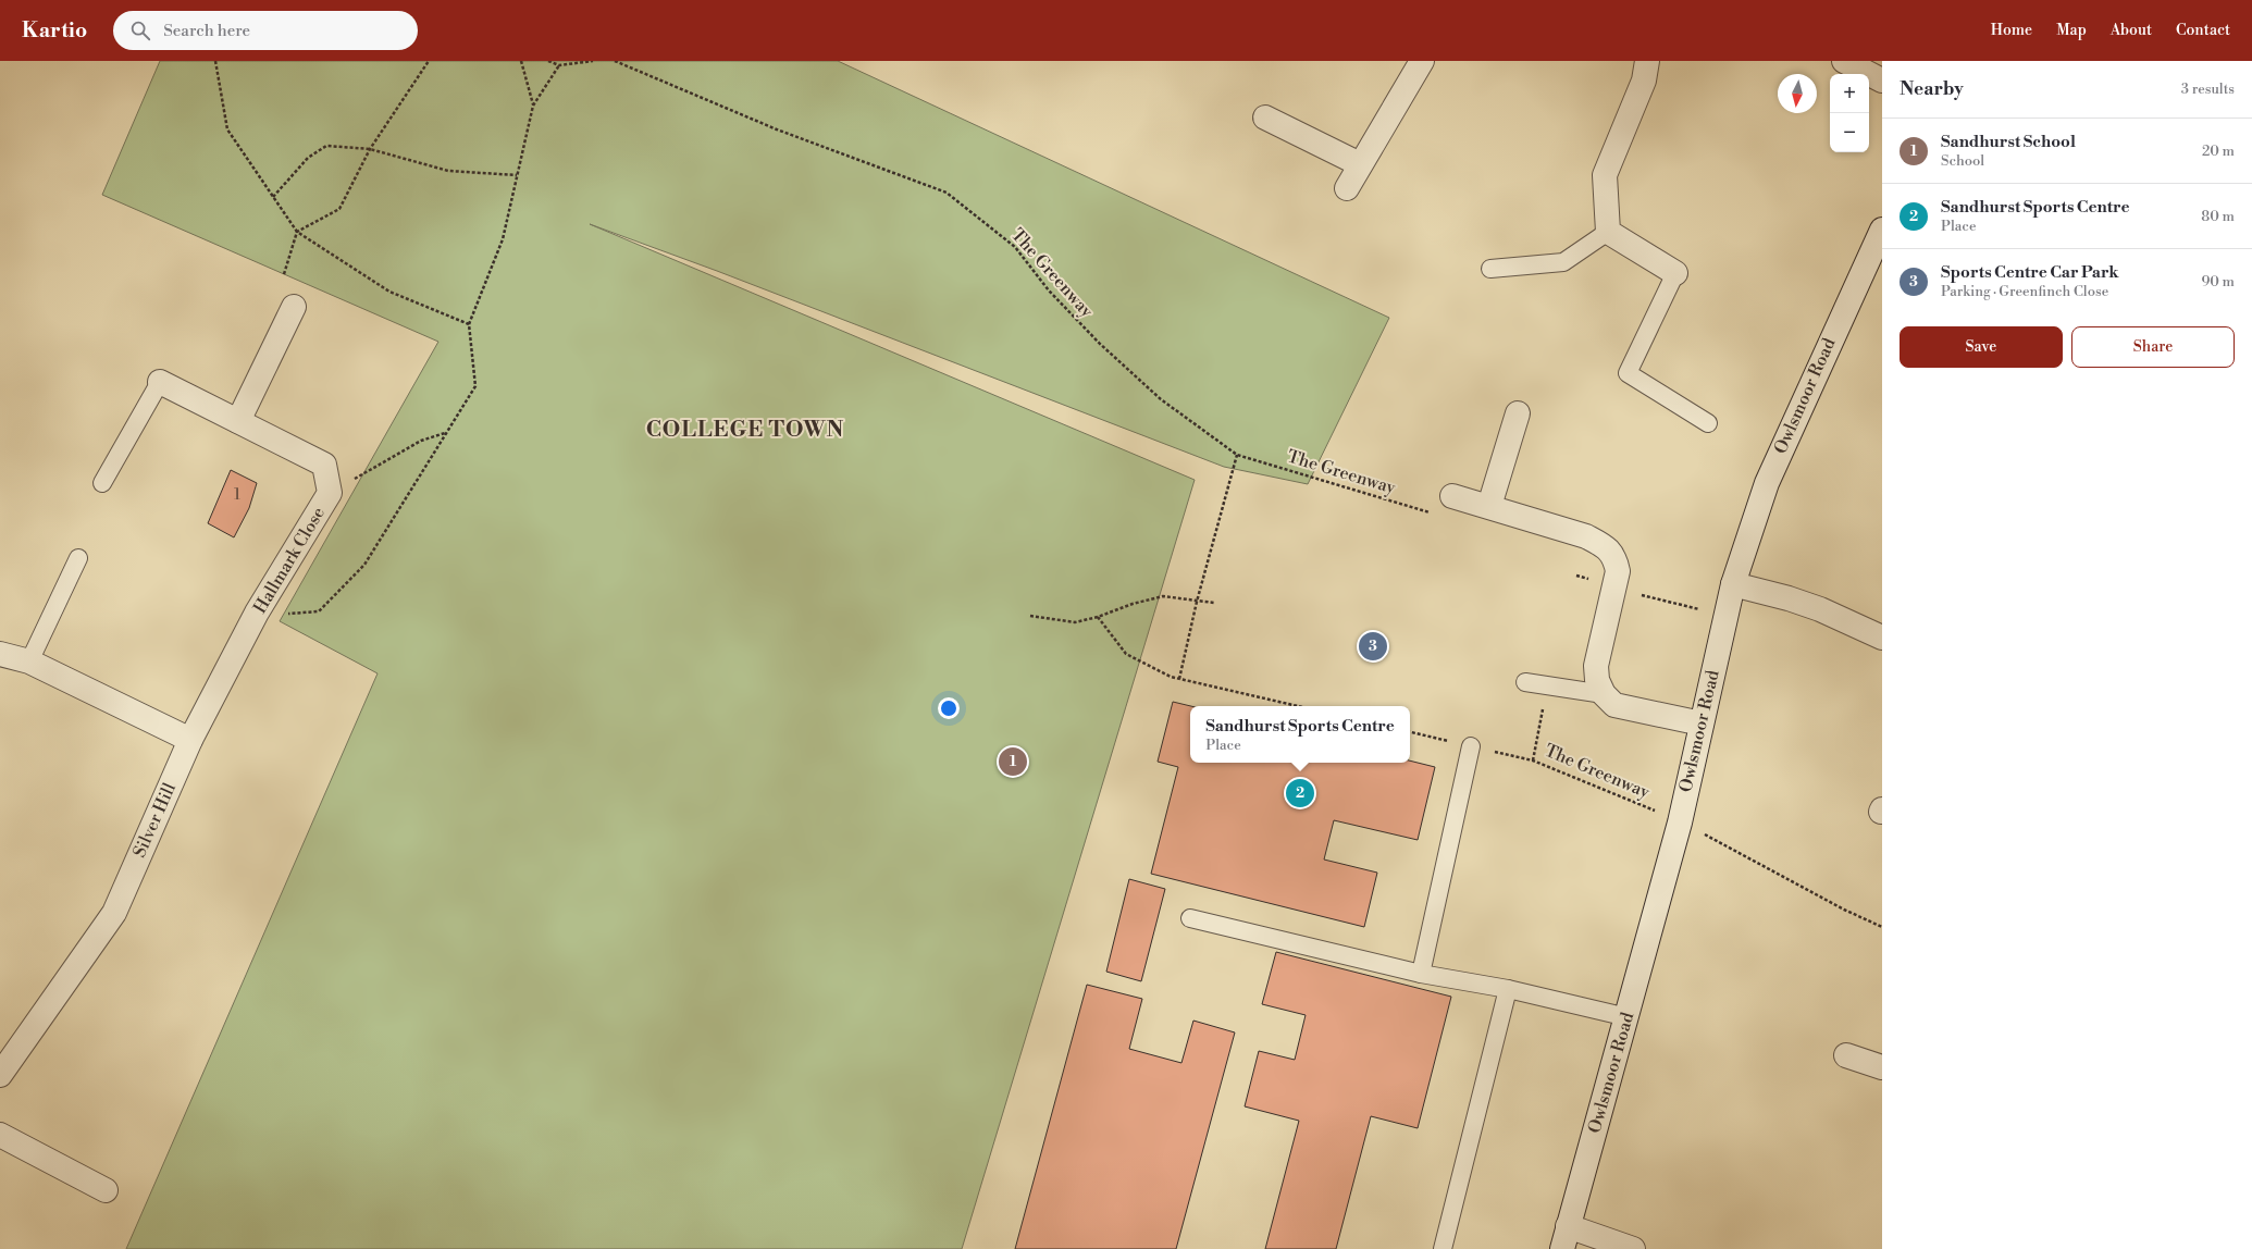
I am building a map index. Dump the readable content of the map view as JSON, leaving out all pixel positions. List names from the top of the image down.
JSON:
{
  "streets": {
    "street": ["Owlsmoor Road", "Hallmark Close", "Silver Hill"],
    "path": ["The Greenway"]
  },
  "crossings": [
    ["Hallmark Close", "Silver Hill"]
  ],
  "districts": ["COLLEGE TOWN"],
  "house_numbers": ["1"],
  "north": "bottom",
  "page": {
    "header": "Kartio",
    "search": "Search here",
    "nav": [
      "Home",
      "Map",
      "About",
      "Contact"
    ],
    "heading": ["Nearby", "3 results"],
    "map_buttons": ["+", "−"],
    "list": [
      {
        "mark": "1",
        "name": "Sandhurst School",
        "note": "School",
        "value": "20 m"
      },
      {
        "mark": "2",
        "name": "Sandhurst Sports Centre",
        "note": "Place",
        "value": "80 m"
      },
      {
        "mark": "3",
        "name": "Sports Centre Car Park",
        "note": "Parking · Greenfinch Close",
        "value": "90 m"
      }
    ],
    "buttons": ["Save", "Share"],
    "pins": ["3", "1", "2"],
    "popup": ["Sandhurst Sports Centre", "Place"]
  }
}
